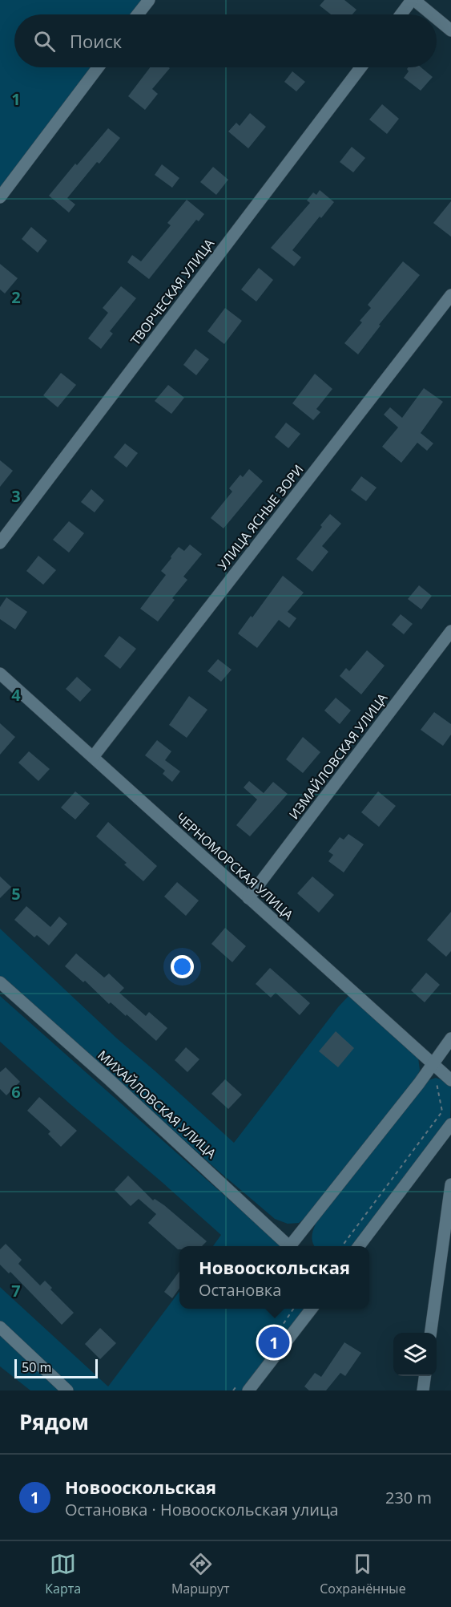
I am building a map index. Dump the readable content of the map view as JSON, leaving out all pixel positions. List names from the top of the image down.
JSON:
{
  "streets": {
    "street": [
      "ТВОРЧЕСКАЯ УЛИЦА",
      "УЛИЦА ЯСНЫЕ ЗОРИ",
      "ИЗМАЙЛОВСКАЯ УЛИЦА",
      "ЧЕРНОМОРСКАЯ УЛИЦА",
      "МИХАЙЛОВСКАЯ УЛИЦА"
    ]
  },
  "crossings": [
    ["УЛИЦА ЯСНЫЕ ЗОРИ", "ЧЕРНОМОРСКАЯ УЛИЦА"],
    ["ИЗМАЙЛОВСКАЯ УЛИЦА", "ЧЕРНОМОРСКАЯ УЛИЦА"]
  ],
  "scale_bar": "50 m",
  "page": {
    "search": "Поиск",
    "popup": ["Новооскольская", "Остановка"],
    "pins": "1",
    "scale": "50 m",
    "heading": "Рядом",
    "list": [
      {
        "mark": "1",
        "name": "Новооскольская",
        "note": "Остановка · Новооскольская улица",
        "value": "230 m"
      }
    ],
    "nav": ["Карта", "Маршрут", "Сохранённые"]
  },
  "grid": {
    "rows": [
      "1",
      "2",
      "3",
      "4",
      "5",
      "6",
      "7"
    ]
  }
}
